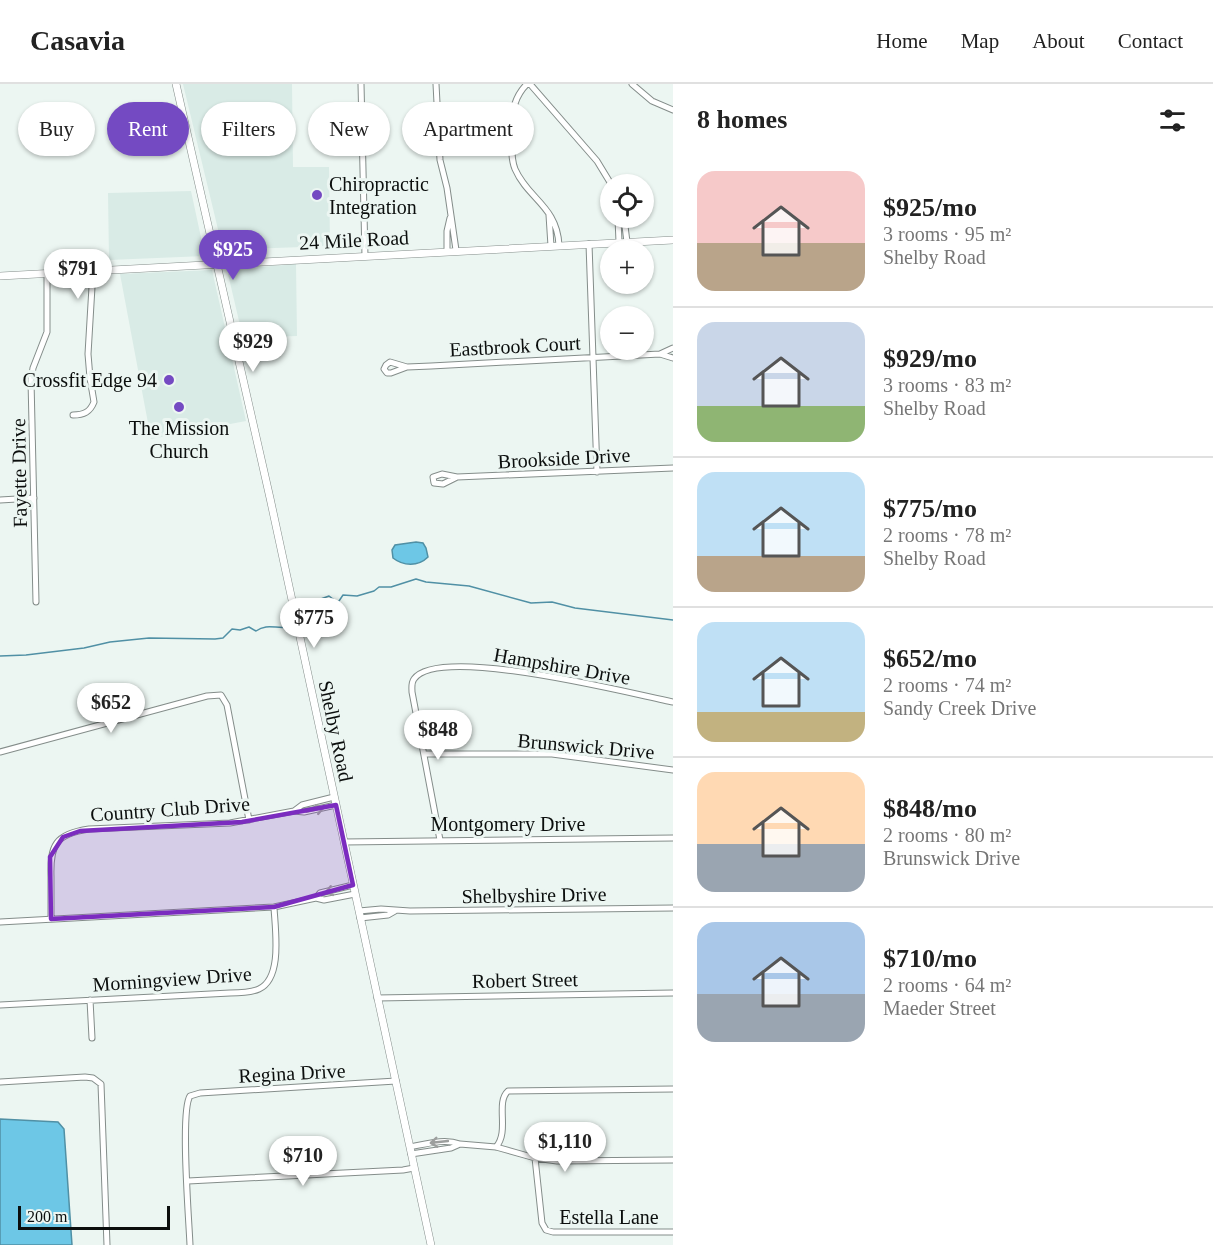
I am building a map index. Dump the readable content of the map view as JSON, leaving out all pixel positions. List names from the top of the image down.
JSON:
{
  "streets": {
    "street": [
      "24 Mile Road",
      "Eastbrook Court",
      "Brookside Drive",
      "Fayette Drive",
      "Hampshire Drive",
      "Shelby Road",
      "Brunswick Drive",
      "Country Club Drive",
      "Montgomery Drive",
      "Shelbyshire Drive",
      "Morningview Drive",
      "Robert Street",
      "Regina Drive",
      "Estella Lane"
    ]
  },
  "crossings": [
    ["24 Mile Road", "Fayette Drive"],
    ["24 Mile Road", "Shelby Road"],
    ["Hampshire Drive", "Brunswick Drive"],
    ["Shelby Road", "Country Club Drive"],
    ["Shelby Road", "Montgomery Drive"],
    ["Shelby Road", "Shelbyshire Drive"],
    ["Shelby Road", "Robert Street"],
    ["Shelby Road", "Regina Drive"]
  ],
  "places": ["Chiropractic Integration", "Crossfit Edge 94", "The Mission Church"],
  "scale_bar": "200 m",
  "page": {
    "header": "Casavia",
    "nav": [
      "Home",
      "Map",
      "About",
      "Contact"
    ],
    "heading": "8 homes",
    "chip": [
      "Buy",
      "Rent",
      "Filters",
      "New",
      "Apartment"
    ],
    "list": [
      {
        "name": "$925/mo",
        "note": "3 rooms · 95 m² · Shelby Road"
      },
      {
        "name": "$929/mo",
        "note": "3 rooms · 83 m² · Shelby Road"
      },
      {
        "name": "$775/mo",
        "note": "2 rooms · 78 m² · Shelby Road"
      },
      {
        "name": "$652/mo",
        "note": "2 rooms · 74 m² · Sandy Creek Drive"
      },
      {
        "name": "$848/mo",
        "note": "2 rooms · 80 m² · Brunswick Drive"
      },
      {
        "name": "$710/mo",
        "note": "2 rooms · 64 m² · Maeder Street"
      }
    ],
    "map_buttons": ["+", "−"],
    "price": [
      "$925",
      "$791",
      "$929",
      "$775",
      "$652",
      "$848",
      "$1,110",
      "$710"
    ],
    "scale": "200 m"
  }
}
